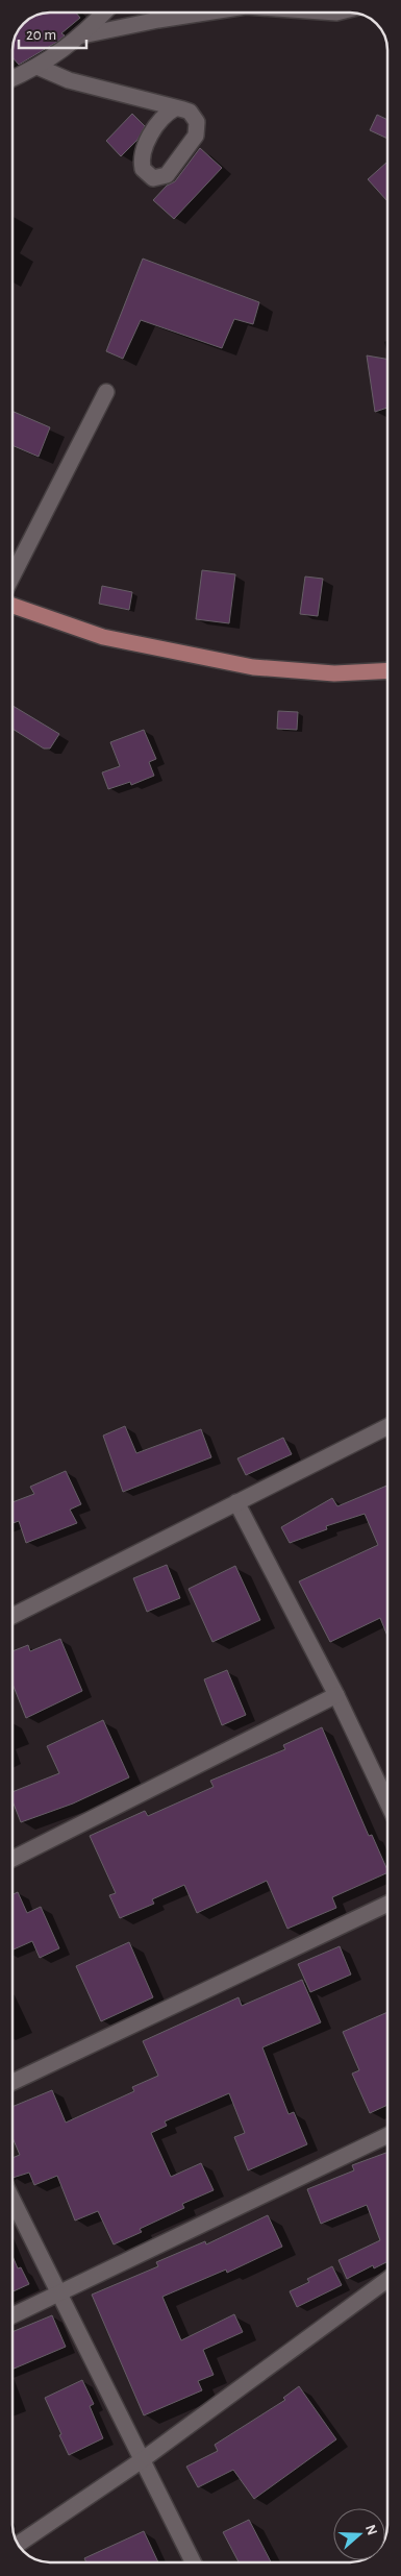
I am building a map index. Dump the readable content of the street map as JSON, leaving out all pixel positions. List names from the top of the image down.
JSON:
{
  "scale_bar": "20 m",
  "north": "right"
}
